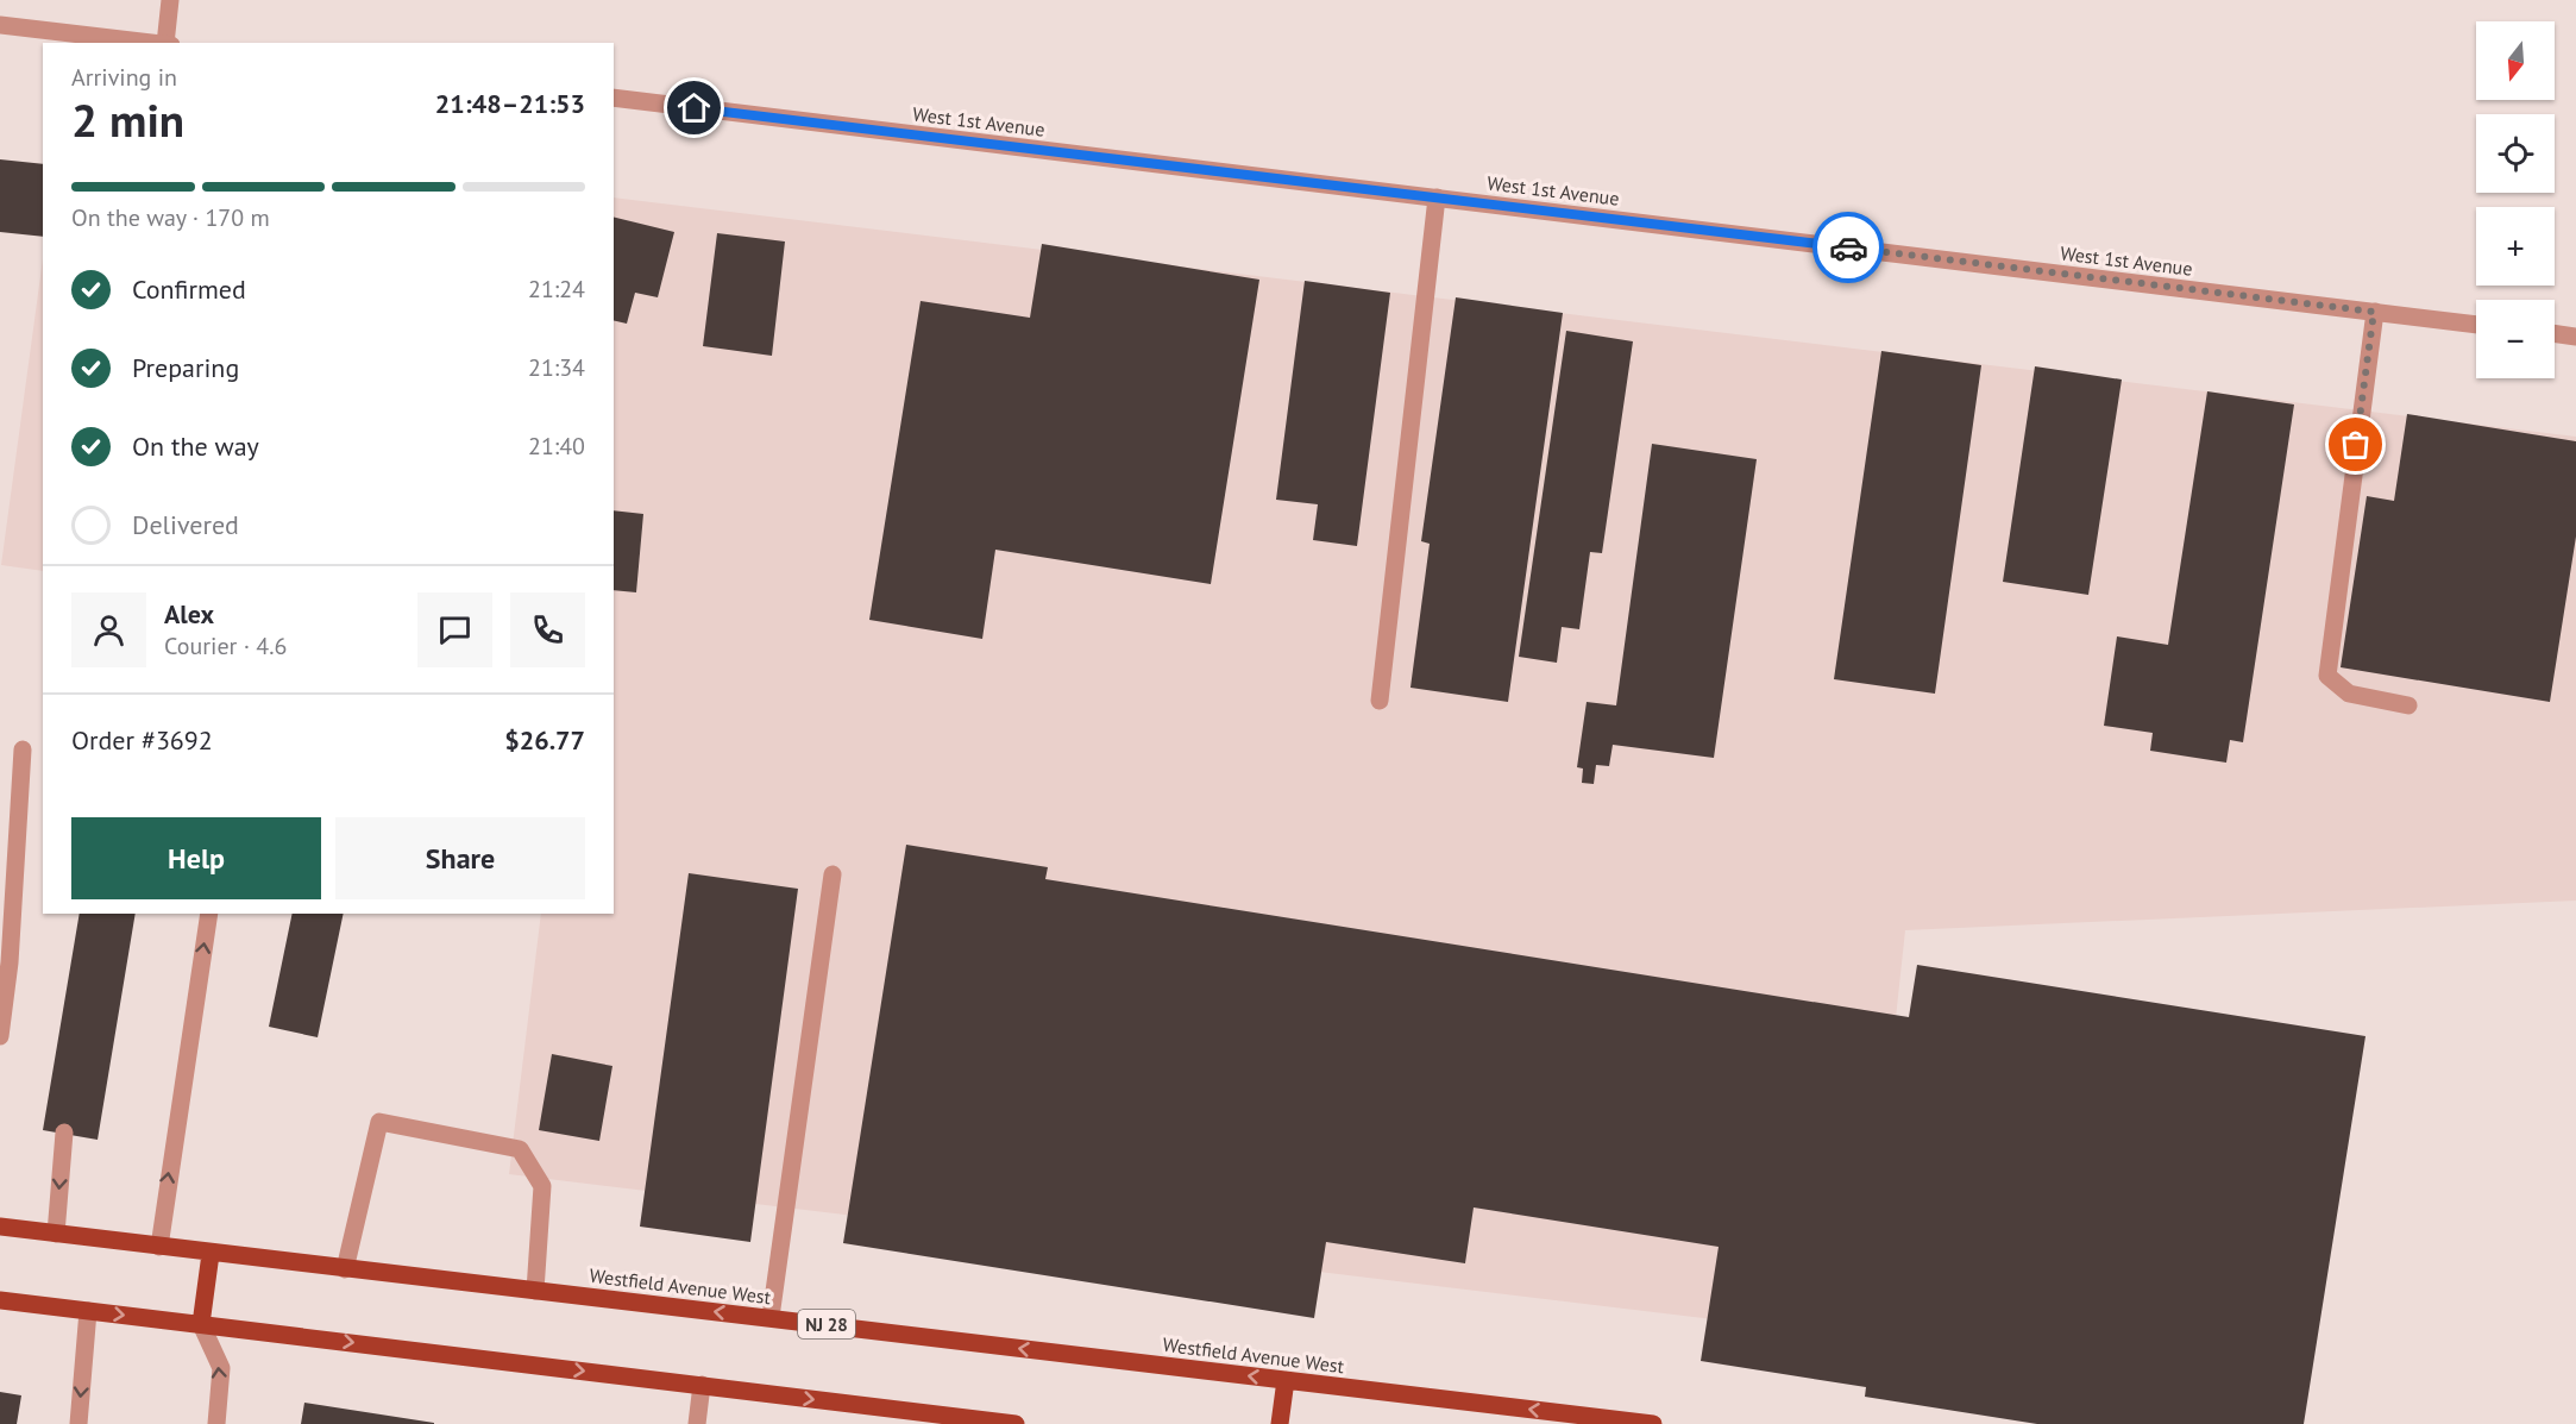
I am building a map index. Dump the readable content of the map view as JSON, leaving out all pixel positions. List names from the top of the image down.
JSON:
{
  "streets": {
    "main road": ["Westfield Avenue West", "NJ 28"],
    "street": ["West 1st Avenue"]
  },
  "north": "bottom",
  "page": {
    "map_buttons": ["+", "−"],
    "heading": ["2 min", "Arriving in", "21:48–21:53"],
    "panel": [
      "Alex",
      "Courier · 4.6",
      "Order #3692",
      "$26.77"
    ],
    "bar": "On the way · 170 m",
    "list": [
      ["Confirmed", "21:24"],
      ["Preparing", "21:34"],
      ["On the way", "21:40"],
      "Delivered"
    ],
    "buttons": ["Help", "Share"]
  }
}
